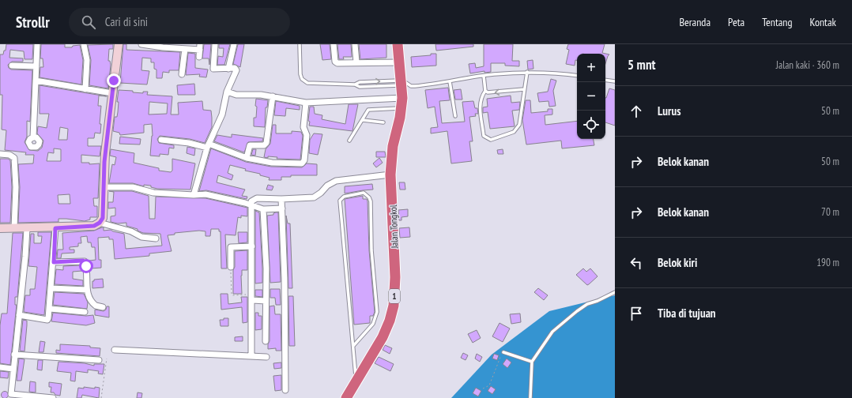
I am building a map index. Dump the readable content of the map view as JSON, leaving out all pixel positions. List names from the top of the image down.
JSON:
{
  "streets": {
    "highway": ["Jalan Tongkol", "1"]
  },
  "page": {
    "header": "Strollr",
    "search": "Cari di sini",
    "nav": [
      "Beranda",
      "Peta",
      "Tentang",
      "Kontak"
    ],
    "heading": ["5 mnt", "Jalan kaki · 360 m"],
    "map_buttons": ["+", "−"],
    "list": [
      ["Lurus", "50 m"],
      ["Belok kanan", "50 m"],
      ["Belok kanan", "70 m"],
      ["Belok kiri", "190 m"],
      "Tiba di tujuan"
    ]
  }
}
